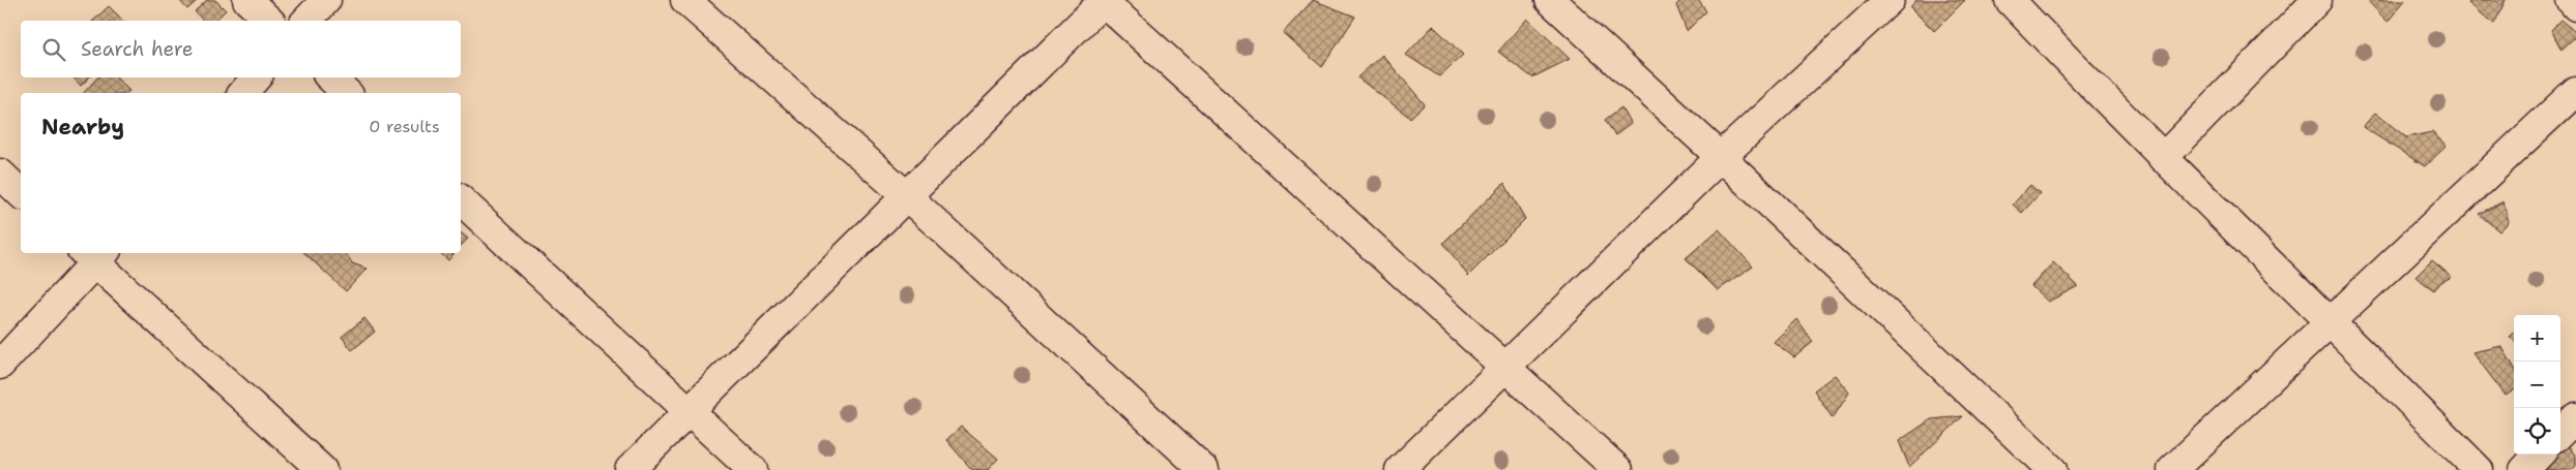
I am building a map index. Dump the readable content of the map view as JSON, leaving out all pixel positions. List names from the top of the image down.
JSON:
{
  "page": {
    "search": "Search here",
    "heading": ["Nearby", "0 results"],
    "map_buttons": ["+", "−"]
  }
}
